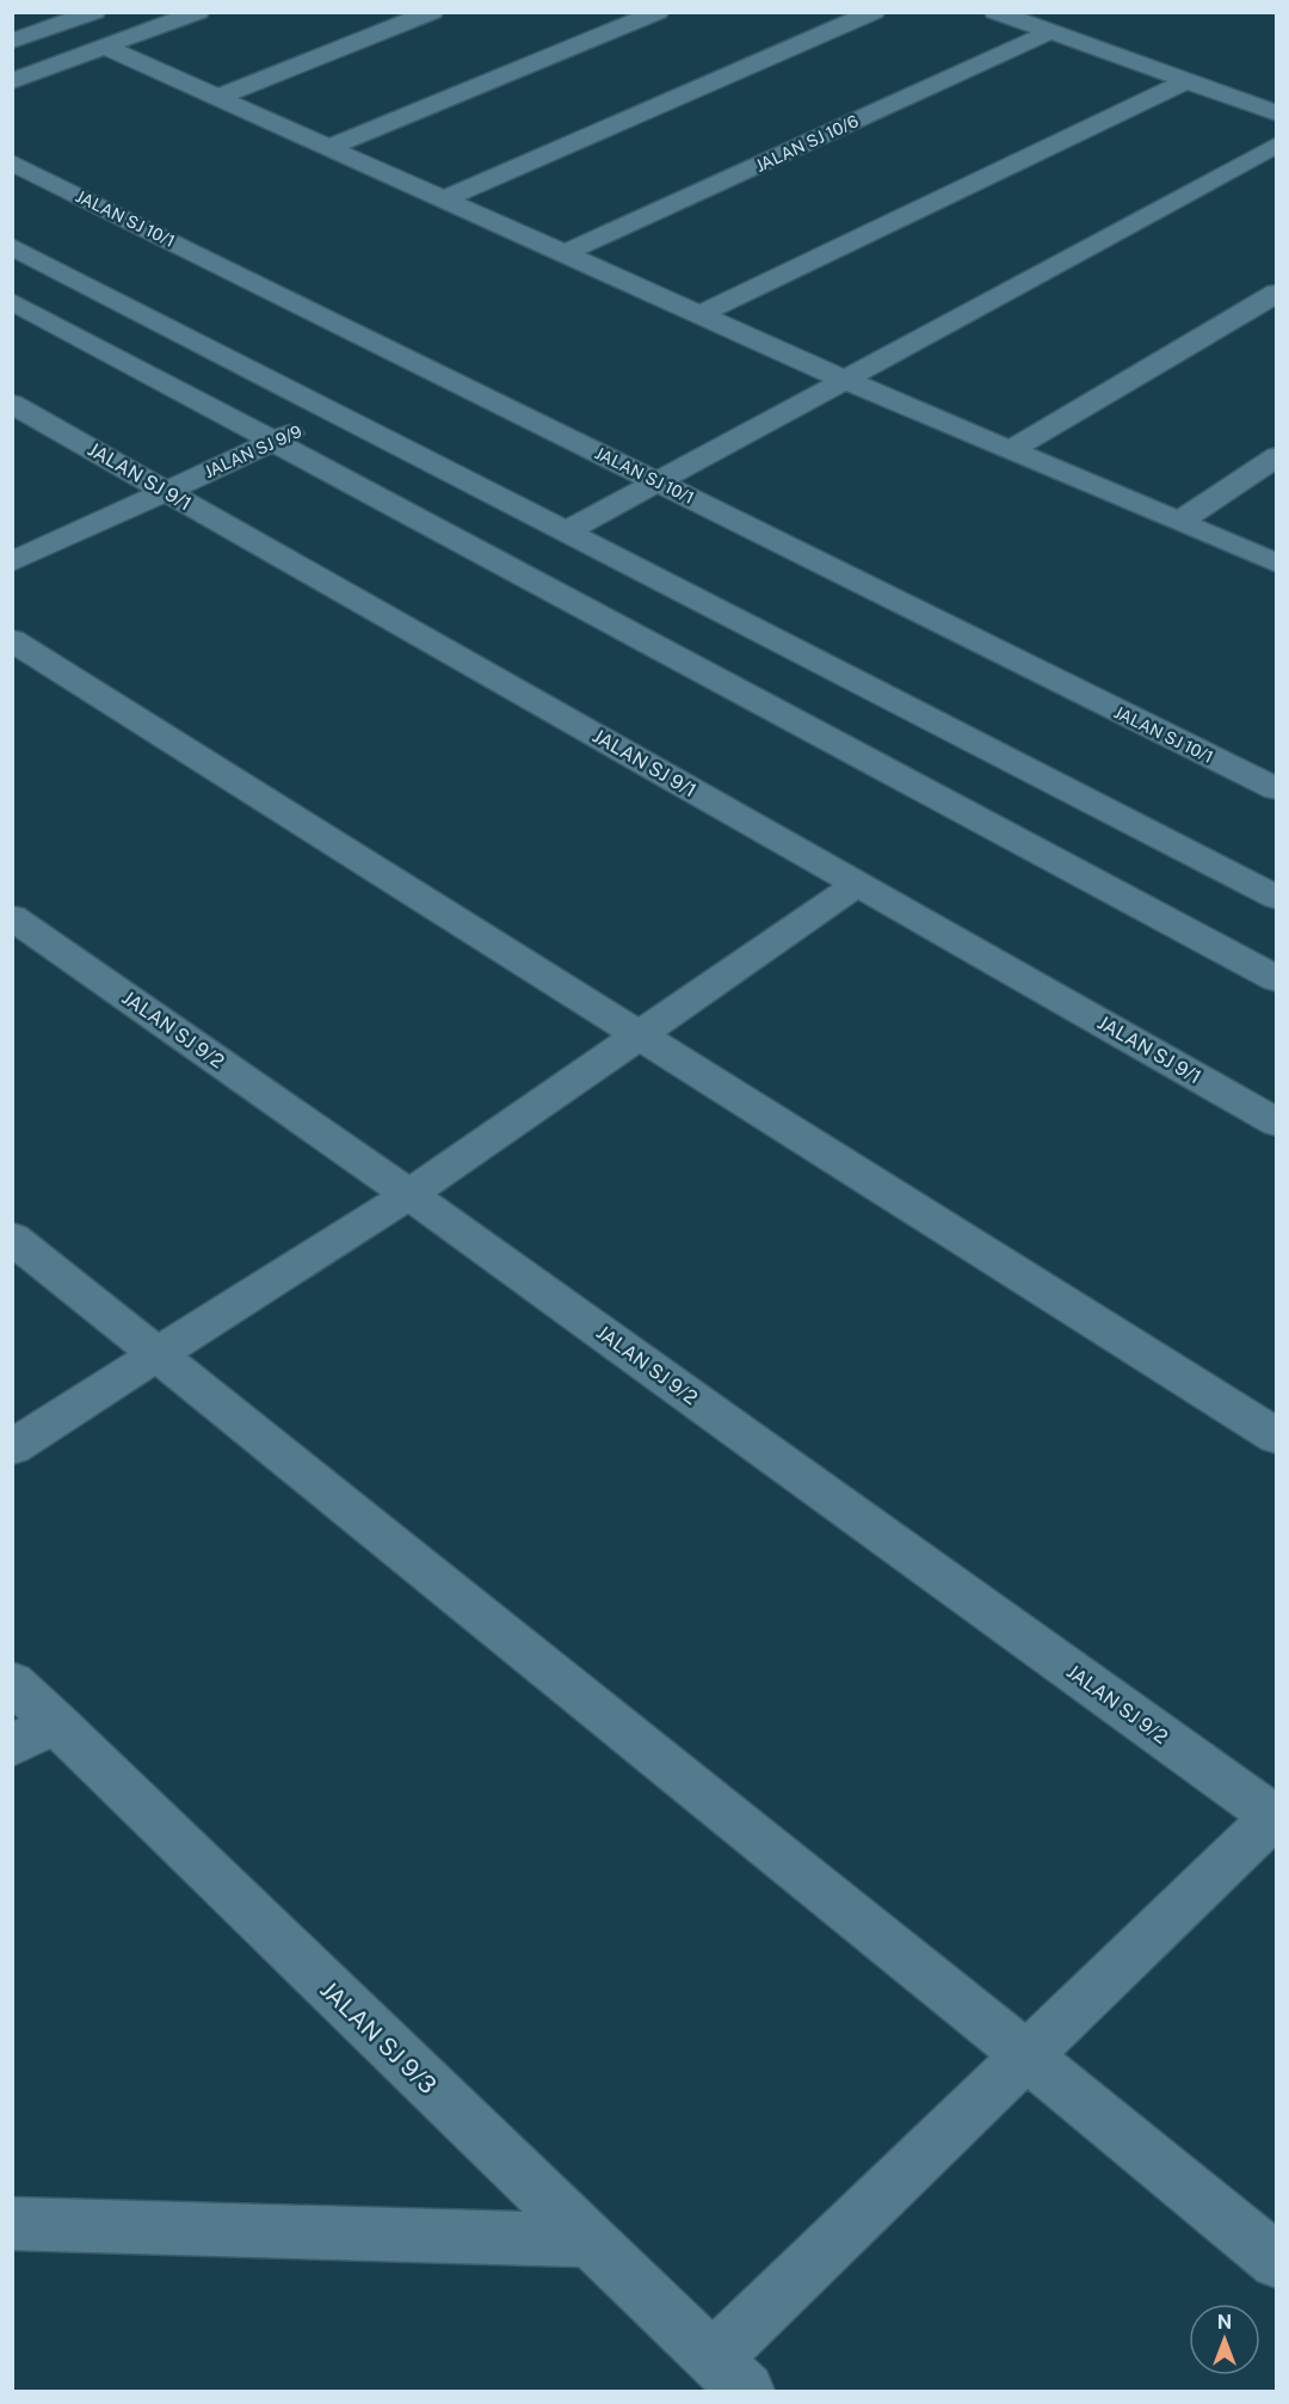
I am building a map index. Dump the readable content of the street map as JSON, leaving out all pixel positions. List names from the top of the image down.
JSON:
{
  "streets": {
    "street": [
      "JALAN SJ 10/6",
      "JALAN SJ 10/1",
      "JALAN SJ 9/9",
      "JALAN SJ 9/1",
      "JALAN SJ 9/2",
      "JALAN SJ 9/3"
    ]
  },
  "crossings": [
    ["JALAN SJ 9/9", "JALAN SJ 9/1"]
  ],
  "north": "top"
}
